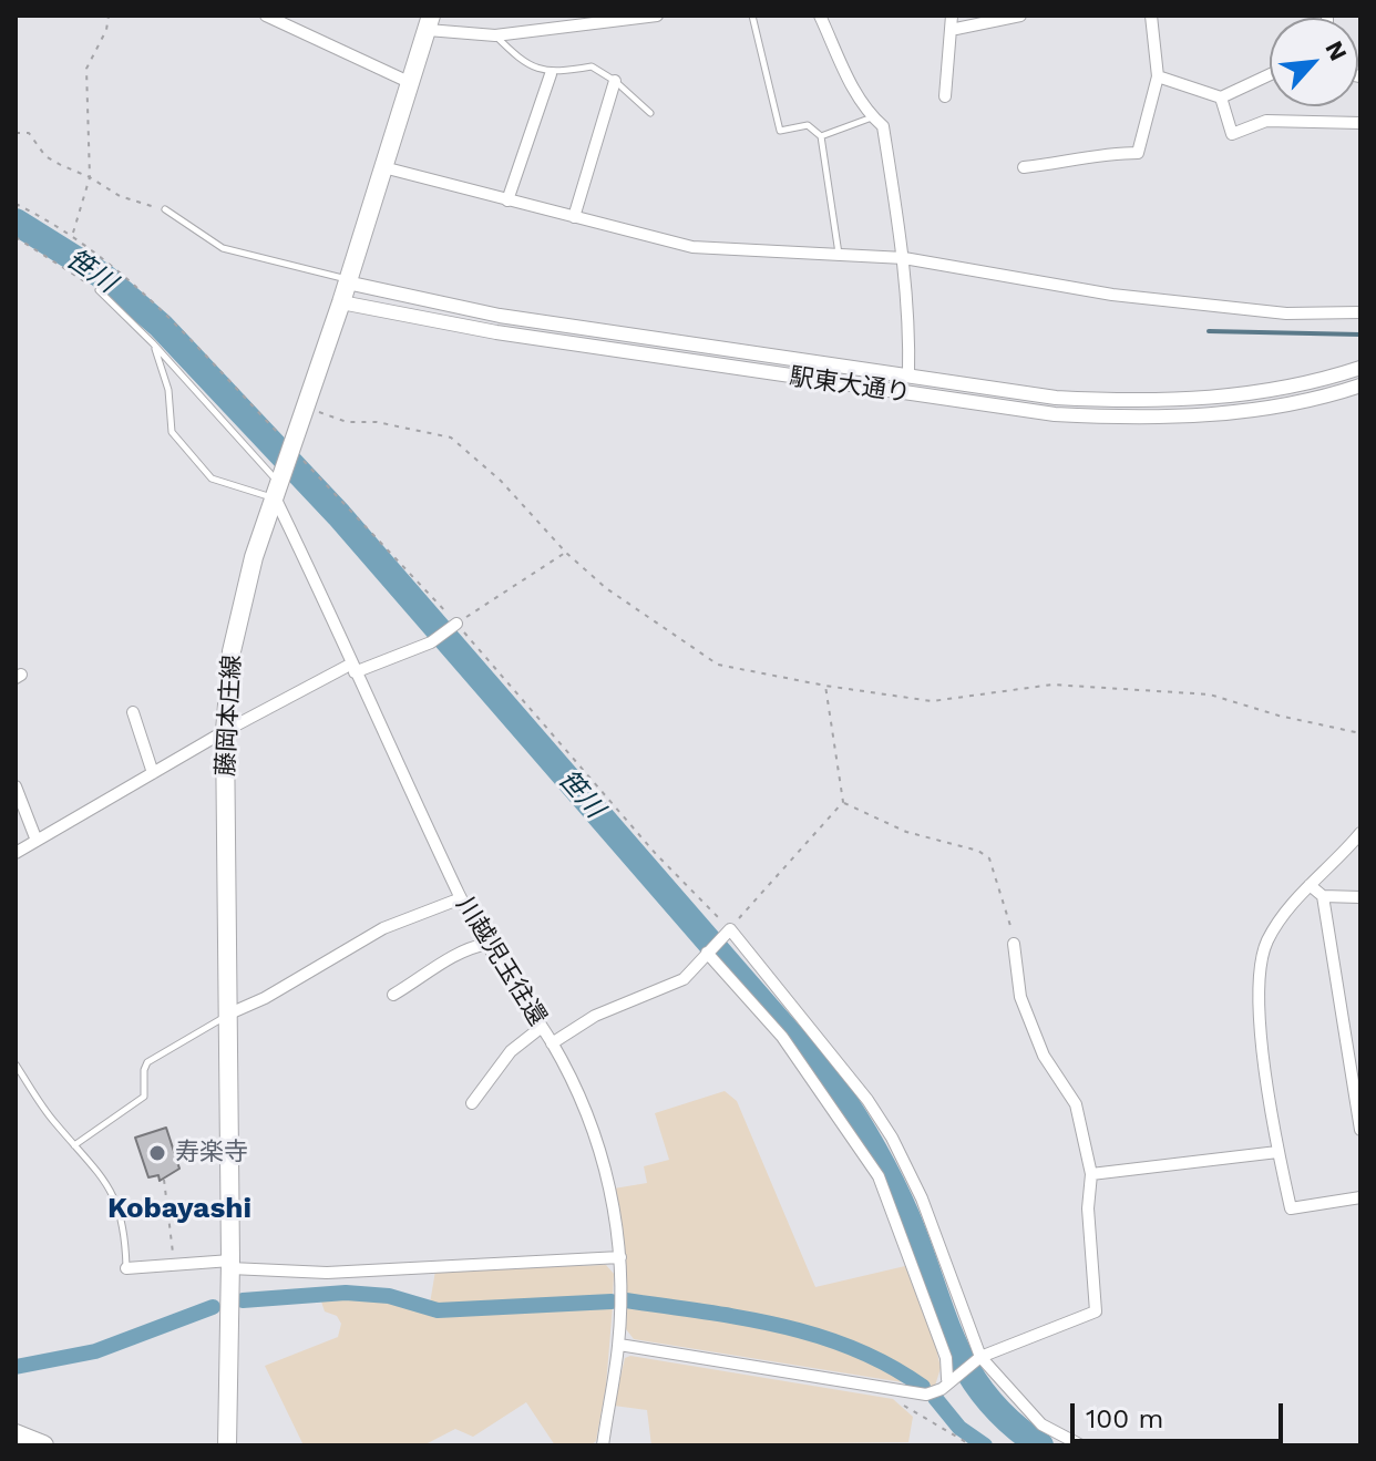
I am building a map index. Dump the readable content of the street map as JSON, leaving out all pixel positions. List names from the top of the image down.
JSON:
{
  "streets": {
    "main road": ["藤岡本庄線"],
    "street": ["駅東大通り", "川越児玉往還"]
  },
  "crossings": [
    ["駅東大通り", "藤岡本庄線"],
    ["藤岡本庄線", "川越児玉往還"]
  ],
  "districts": ["Kobayashi"],
  "water": ["笹川"],
  "places": ["寿楽寺"],
  "scale_bar": "100 m",
  "north": "top right"
}
